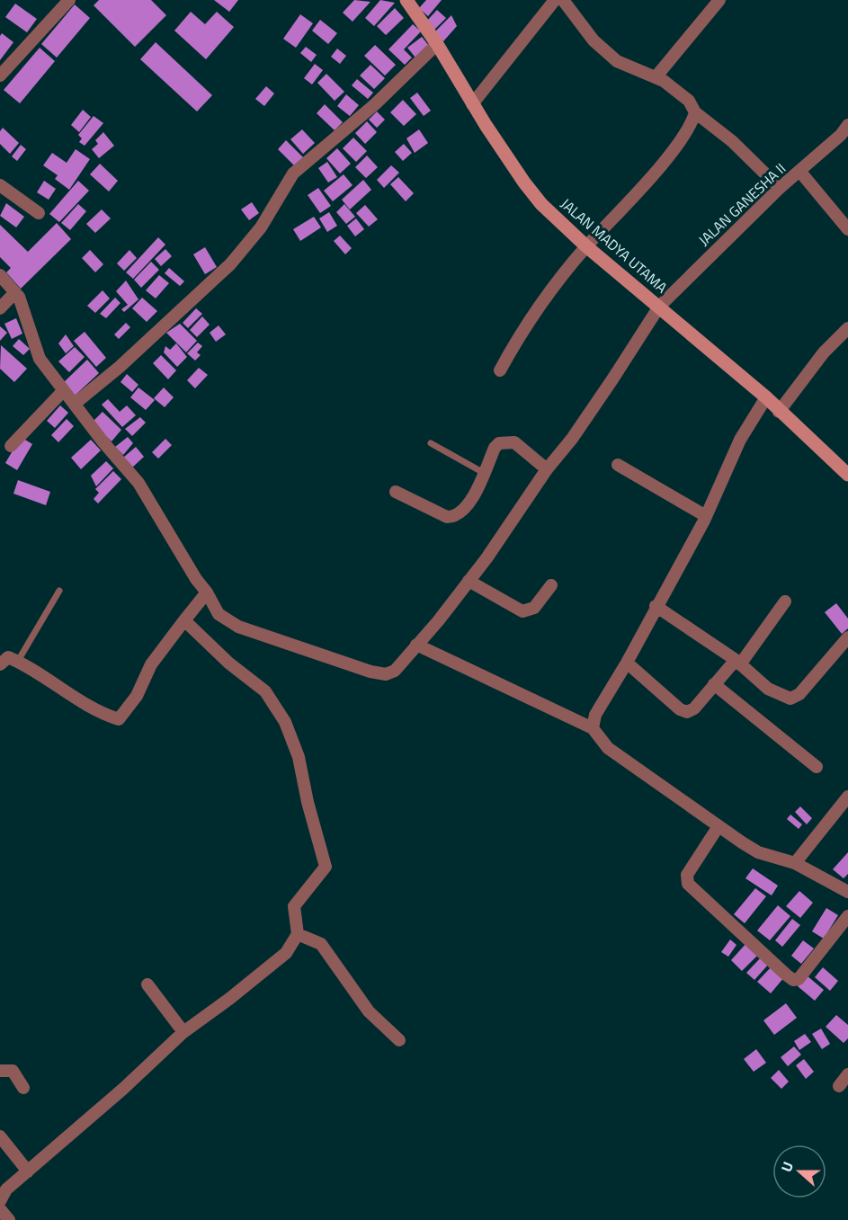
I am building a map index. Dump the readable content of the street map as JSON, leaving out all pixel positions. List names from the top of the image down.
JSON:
{
  "streets": {
    "street": ["JALAN GANESHA II", "JALAN MADYA UTAMA"]
  },
  "crossings": [
    ["JALAN GANESHA II", "JALAN MADYA UTAMA"]
  ],
  "north": "left"
}
